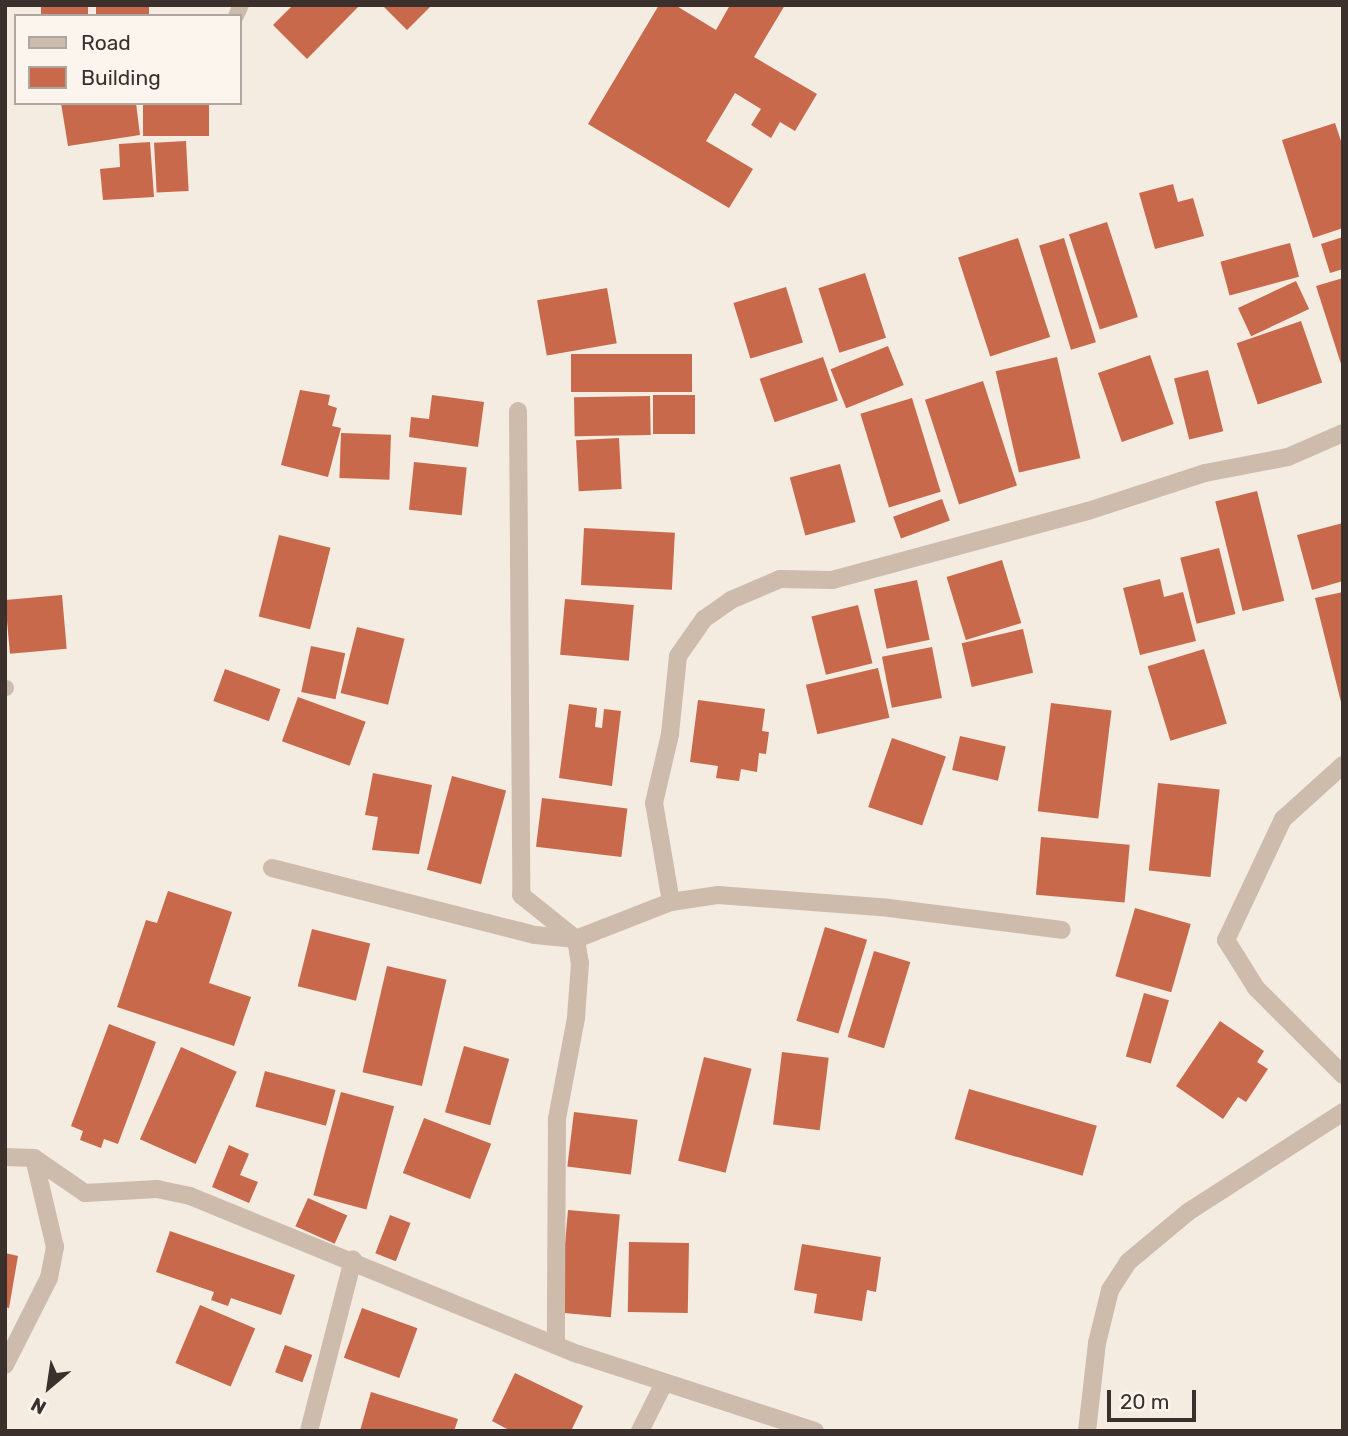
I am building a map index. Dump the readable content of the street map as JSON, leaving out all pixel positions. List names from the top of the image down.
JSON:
{
  "legend": ["Road", "Building"],
  "scale_bar": "20 m",
  "north": "bottom left"
}
